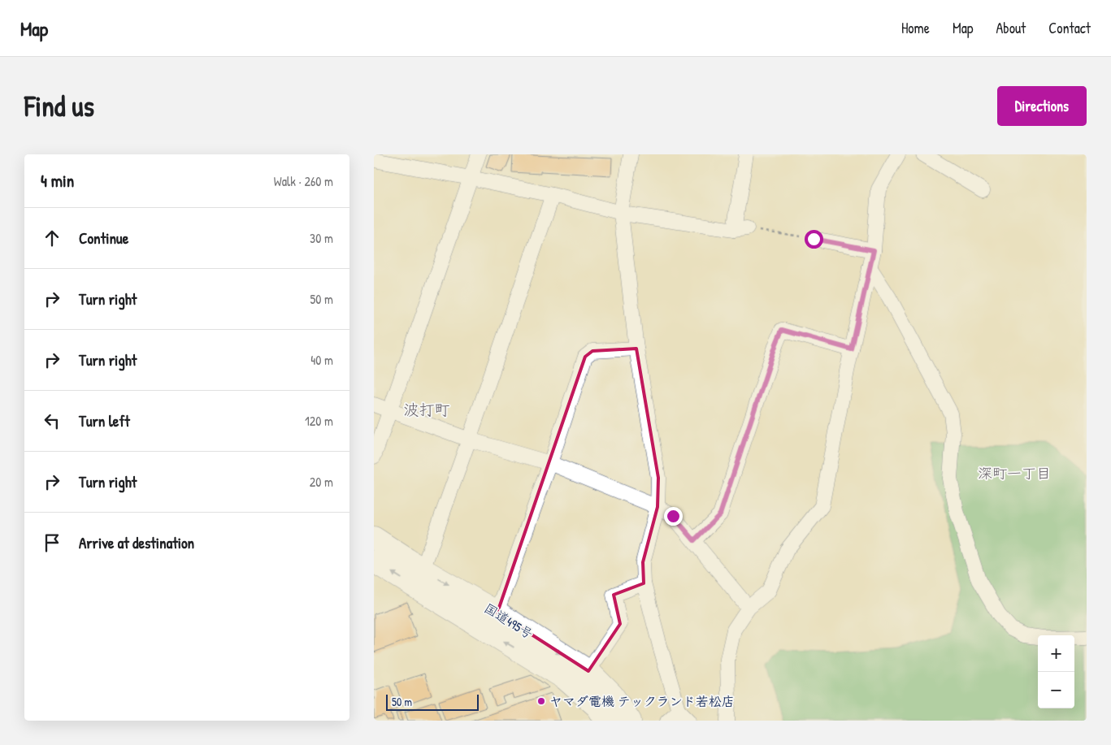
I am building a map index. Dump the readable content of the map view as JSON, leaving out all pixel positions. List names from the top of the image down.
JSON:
{
  "streets": {
    "highway": ["国道495号"]
  },
  "districts": ["波打町", "深町一丁目"],
  "places": ["ヤマダ電機 テックランド若松店"],
  "scale_bar": "50 m",
  "page": {
    "header": "Map",
    "nav": [
      "Home",
      "Map",
      "About",
      "Contact"
    ],
    "buttons": "Directions",
    "title": "Find us",
    "heading": ["4 min", "Walk · 260 m"],
    "list": [
      ["Continue", "30 m"],
      ["Turn right", "50 m"],
      ["Turn right", "40 m"],
      ["Turn left", "120 m"],
      ["Turn right", "20 m"],
      "Arrive at destination"
    ],
    "map_buttons": ["+", "−"],
    "scale": "50 m"
  }
}
